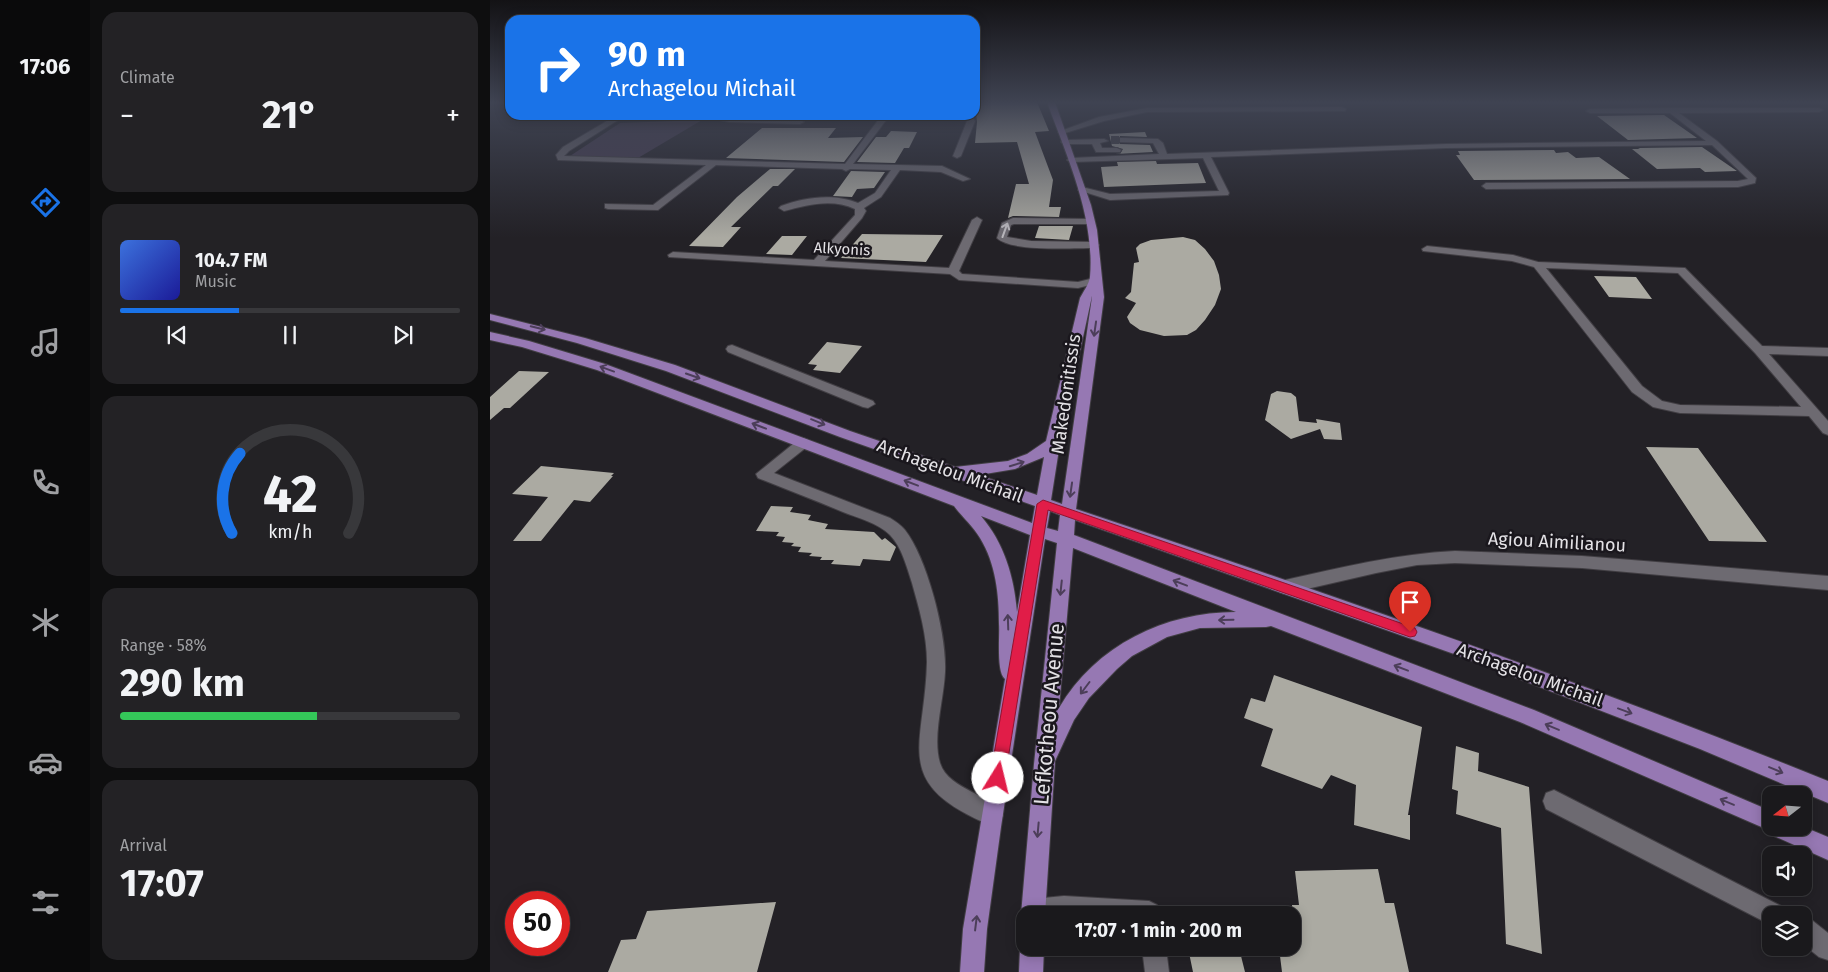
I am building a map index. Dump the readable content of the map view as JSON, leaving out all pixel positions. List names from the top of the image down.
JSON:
{
  "streets": {
    "main road": ["Makedonitissis", "Archagelou Michail", "Lefkotheou Avenue"],
    "street": ["Alkyonis", "Agiou Aimilianou"]
  },
  "crossings": [
    ["Alkyonis", "Makedonitissis"],
    ["Makedonitissis", "Archagelou Michail"],
    ["Makedonitissis", "Lefkotheou Avenue"],
    ["Archagelou Michail", "Agiou Aimilianou"],
    ["Archagelou Michail", "Lefkotheou Avenue"]
  ],
  "north": "left",
  "page": {
    "tabs": "17:06",
    "tile": [
      "Climate",
      ["Range · 58%", "290 km"],
      ["Arrival", "17:07"]
    ],
    "turn": ["90 m", "Archagelou Michail"],
    "heat": ["−", "21°", "+"],
    "song": ["104.7 FM", "Music"],
    "limit": "50",
    "trip": "17:07 · 1 min · 200 m",
    "gauge": ["42", "km/h"]
  }
}
